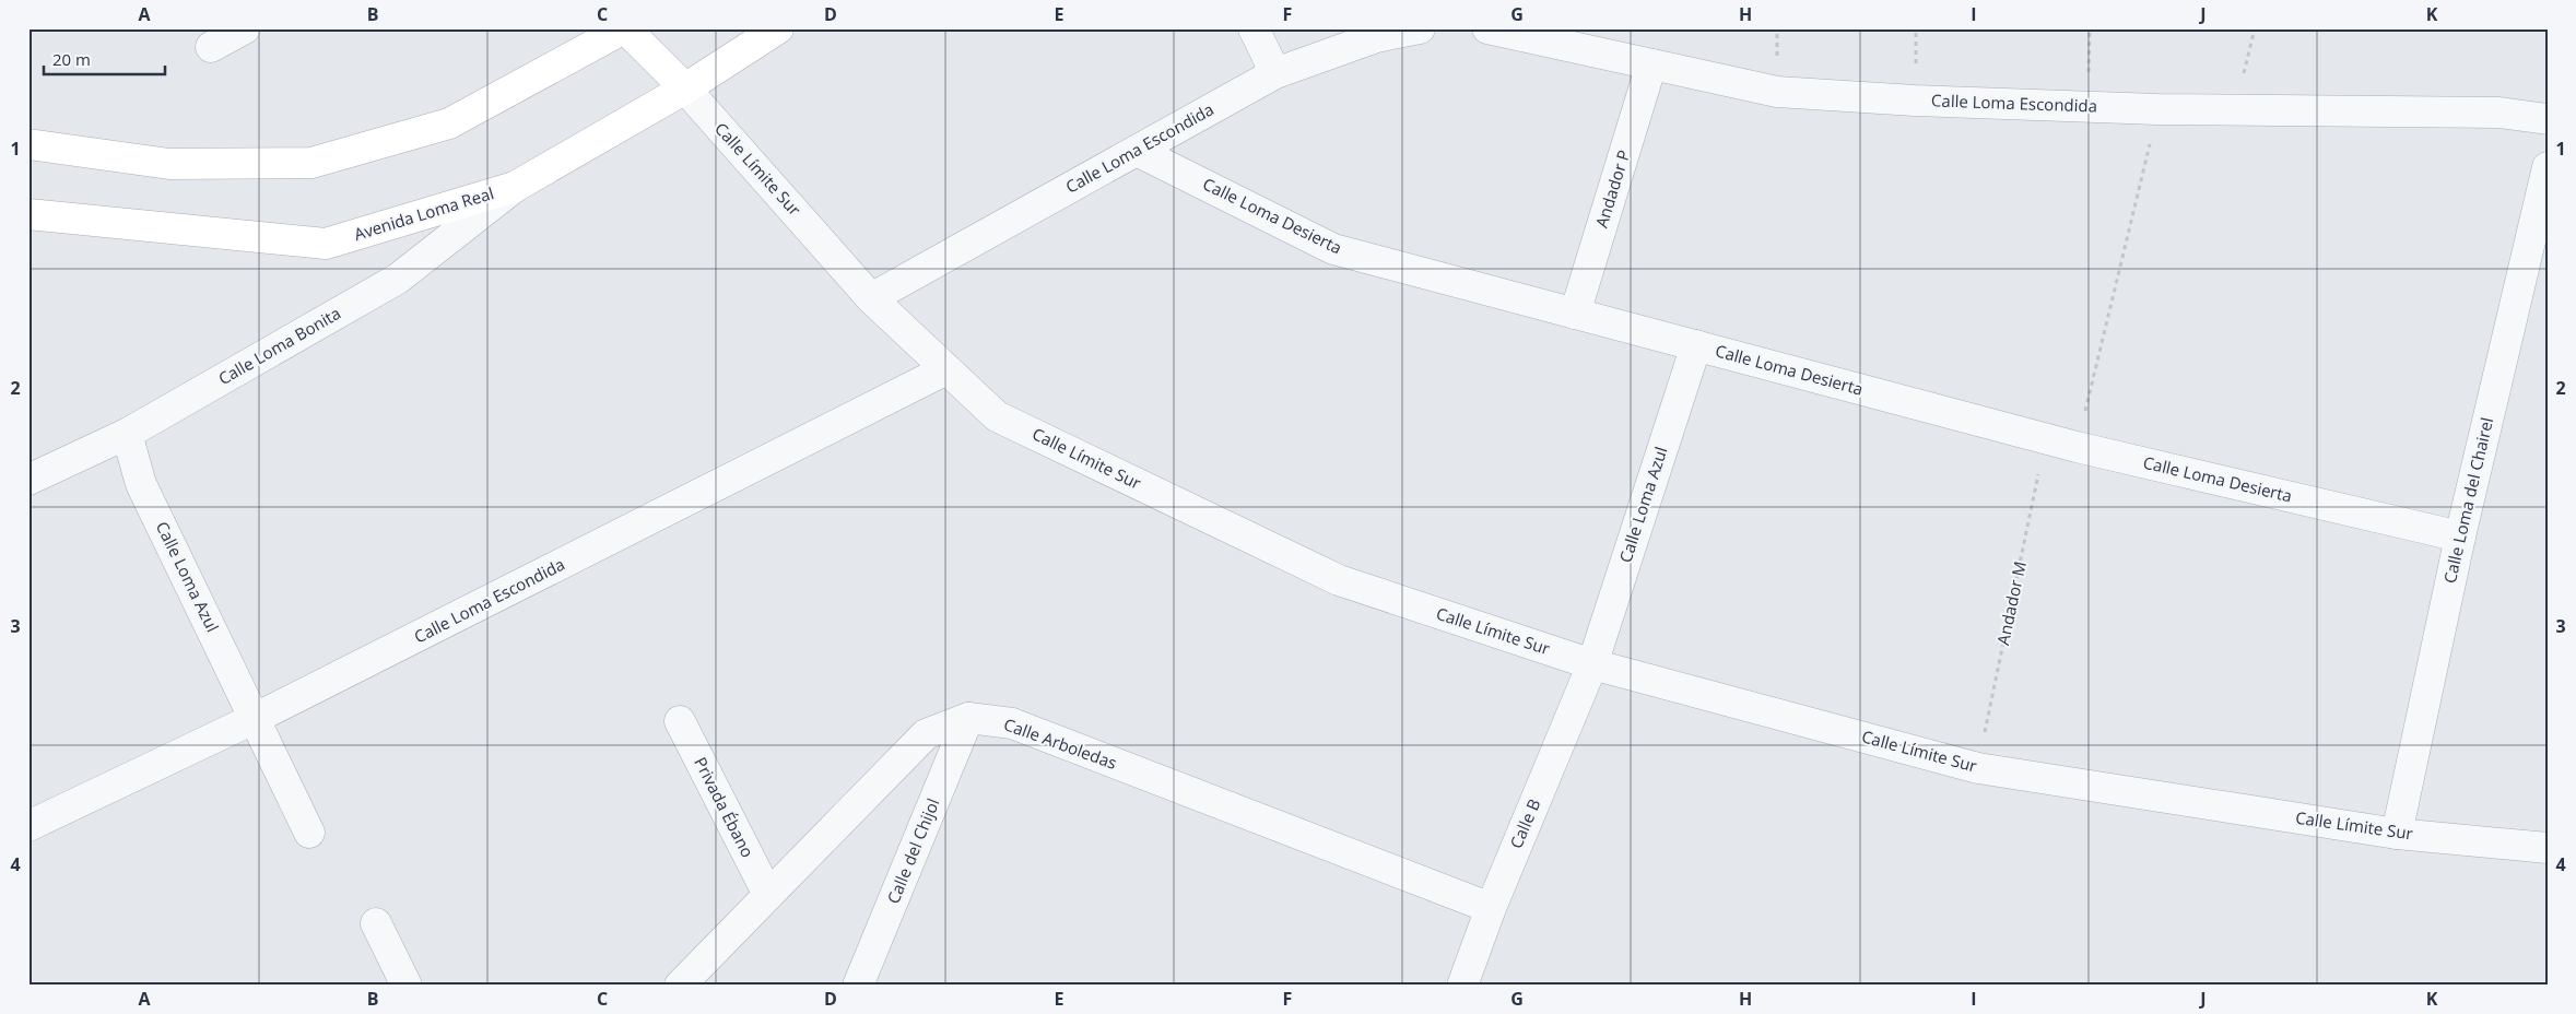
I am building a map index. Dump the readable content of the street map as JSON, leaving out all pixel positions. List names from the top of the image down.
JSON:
{
  "streets": {
    "main road": ["Calle Límite Sur", "Avenida Loma Real"],
    "street": [
      "Calle Loma Escondida",
      "Andador P",
      "Calle Loma Desierta",
      "Calle Loma Bonita",
      "Calle Loma del Chairel",
      "Calle Loma Azul",
      "Calle Arboledas",
      "Privada Ébano",
      "Calle B",
      "Calle del Chijol"
    ],
    "path": ["Andador M"]
  },
  "crossings": [
    ["Calle Loma Escondida", "Calle Límite Sur"],
    ["Calle Loma Escondida", "Andador P"],
    ["Calle Loma Escondida", "Calle Loma Desierta"],
    ["Calle Loma Escondida", "Calle Loma Azul"],
    ["Calle Límite Sur", "Avenida Loma Real"],
    ["Calle Límite Sur", "Calle Loma del Chairel"],
    ["Calle Límite Sur", "Calle Loma Azul"],
    ["Calle Límite Sur", "Andador M"],
    ["Calle Límite Sur", "Calle B"],
    ["Andador P", "Calle Loma Desierta"],
    ["Avenida Loma Real", "Calle Loma Bonita"],
    ["Calle Loma Desierta", "Calle Loma del Chairel"],
    ["Calle Loma Desierta", "Calle Loma Azul"],
    ["Calle Loma Desierta", "Andador M"],
    ["Calle Loma Bonita", "Calle Loma Azul"],
    ["Calle Loma Azul", "Calle B"],
    ["Calle Arboledas", "Privada Ébano"],
    ["Calle Arboledas", "Calle B"],
    ["Calle Arboledas", "Calle del Chijol"]
  ],
  "scale_bar": "20 m",
  "grid": {
    "columns": [
      "A",
      "B",
      "C",
      "D",
      "E",
      "F",
      "G",
      "H",
      "I",
      "J",
      "K"
    ],
    "rows": [
      "1",
      "2",
      "3",
      "4"
    ]
  }
}
